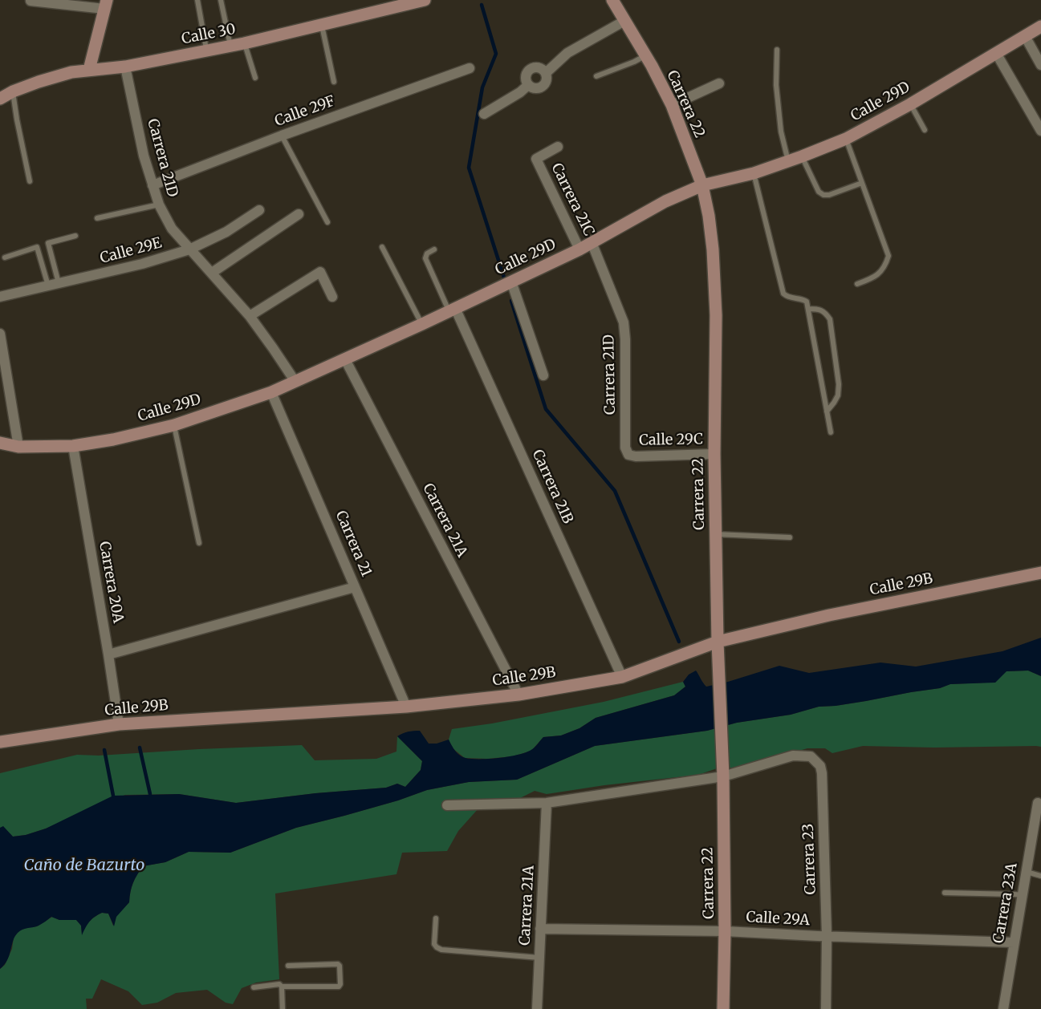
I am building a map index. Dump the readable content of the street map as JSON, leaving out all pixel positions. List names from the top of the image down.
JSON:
{
  "streets": {
    "street": [
      "Calle 30",
      "Calle 29D",
      "Carrera 22",
      "Calle 29F",
      "Carrera 21D",
      "Carrera 21C",
      "Calle 29E",
      "Calle 29C",
      "Carrera 21B",
      "Carrera 21A",
      "Carrera 21",
      "Carrera 20A",
      "Calle 29B",
      "Carrera 23",
      "Carrera 23A",
      "Calle 29A"
    ]
  },
  "crossings": [
    ["Calle 30", "Carrera 21D"],
    ["Calle 29D", "Carrera 22"],
    ["Calle 29D", "Carrera 21D"],
    ["Calle 29D", "Carrera 21C"],
    ["Calle 29D", "Carrera 21B"],
    ["Calle 29D", "Carrera 21A"],
    ["Calle 29D", "Carrera 21"],
    ["Calle 29D", "Carrera 20A"],
    ["Carrera 22", "Calle 29C"],
    ["Carrera 22", "Calle 29B"],
    ["Carrera 22", "Carrera 23"],
    ["Carrera 22", "Calle 29A"],
    ["Calle 29F", "Carrera 21D"],
    ["Carrera 21D", "Calle 29E"],
    ["Carrera 21D", "Calle 29C"],
    ["Carrera 21B", "Calle 29B"],
    ["Carrera 21A", "Calle 29B"],
    ["Carrera 21A", "Calle 29A"],
    ["Carrera 21", "Calle 29B"],
    ["Carrera 20A", "Calle 29B"],
    ["Carrera 23", "Calle 29A"],
    ["Carrera 23A", "Calle 29A"]
  ],
  "water": ["Caño de Bazurto"]
}
